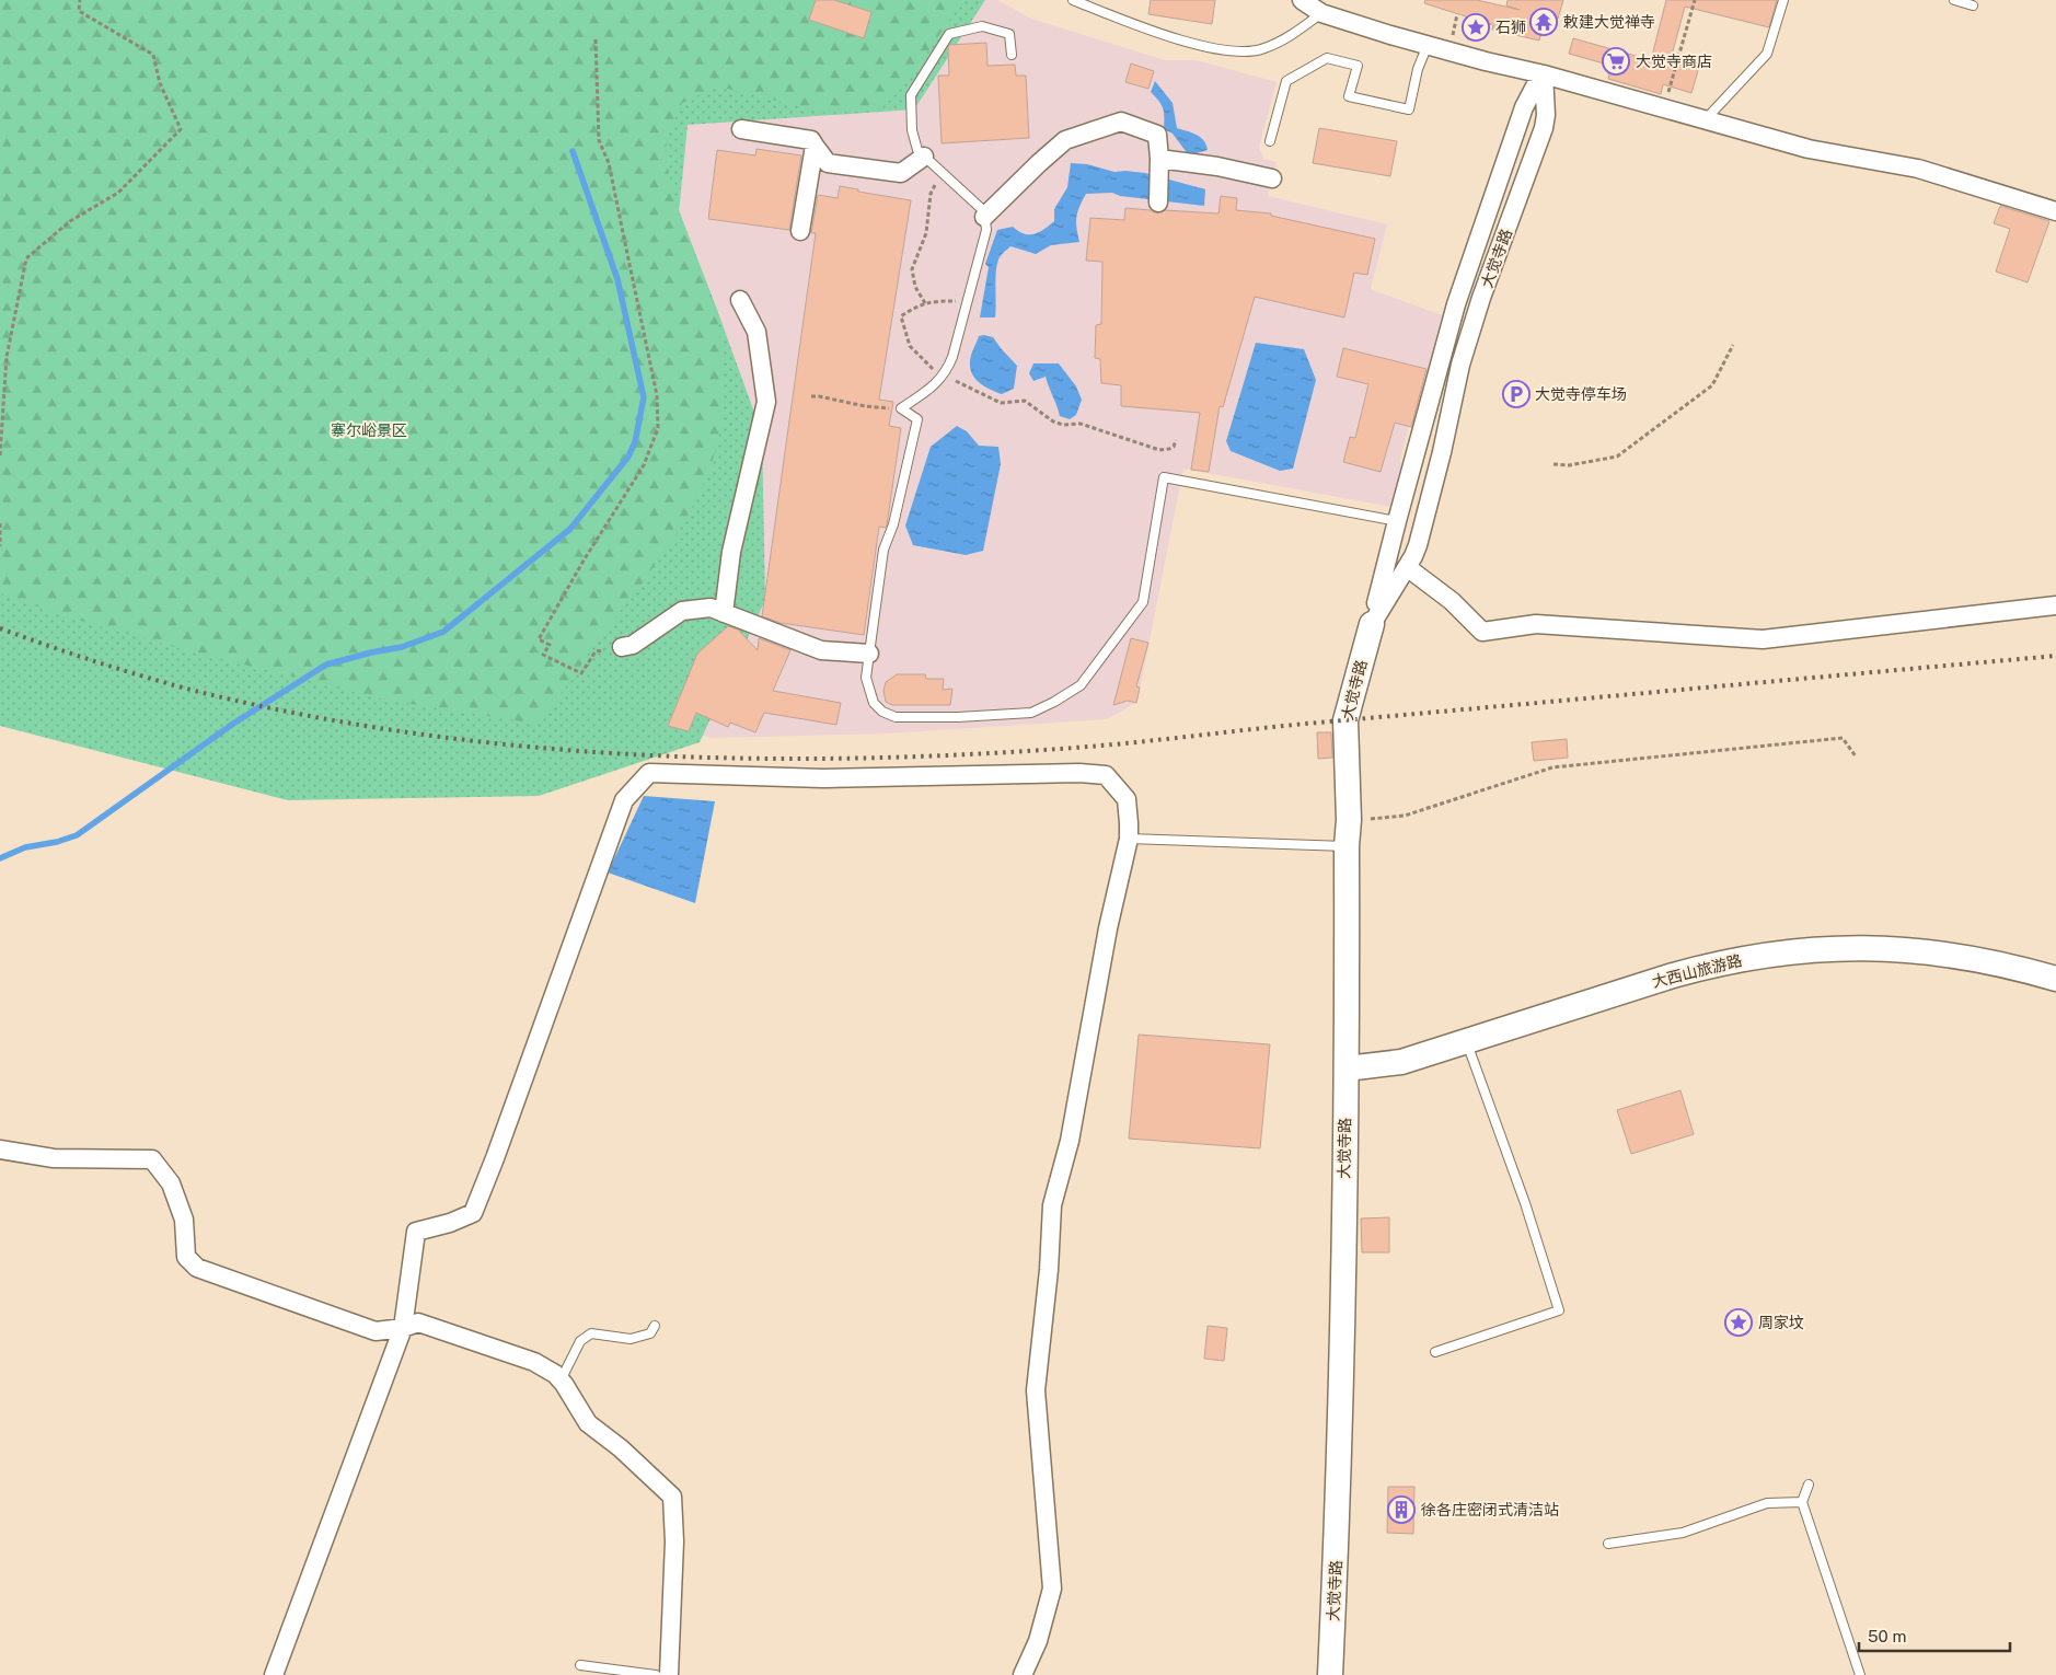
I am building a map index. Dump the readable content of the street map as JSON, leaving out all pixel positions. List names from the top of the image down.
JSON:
{
  "streets": {
    "street": ["大觉寺路", "大西山旅游路"]
  },
  "crossings": [
    ["大觉寺路", "大西山旅游路"]
  ],
  "parks": ["寨尔峪景区"],
  "places": {
    "temple": ["敕建大觉禅寺"],
    "place": ["石狮", "周家坟"],
    "supermarket": ["大觉寺商店"],
    "parking": ["大觉寺停车场"],
    "building": ["徐各庄密闭式清洁站"]
  },
  "scale_bar": "50 m"
}
